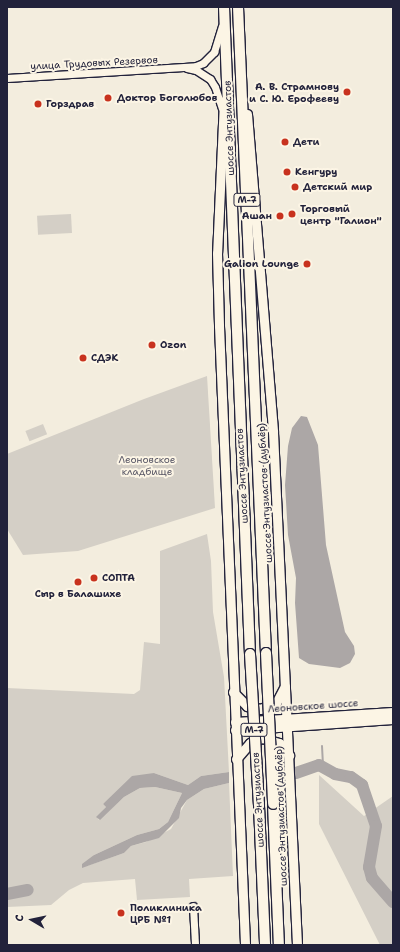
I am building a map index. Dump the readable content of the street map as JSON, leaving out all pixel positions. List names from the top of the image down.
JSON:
{
  "streets": {
    "highway": ["шоссе Энтузиастов", "М-7"],
    "main road": ["шоссе Энтузиастов (дублёр)", "Леоновское шоссе"],
    "street": ["улица Трудовых Резервов"]
  },
  "crossings": [
    ["улица Трудовых Резервов", "шоссе Энтузиастов"],
    ["шоссе Энтузиастов", "шоссе Энтузиастов (дублёр)"],
    ["шоссе Энтузиастов (дублёр)", "Леоновское шоссе"]
  ],
  "parks": ["Леоновское кладбище"],
  "places": [
    "А. В. Страмнову и С. Ю. Ерофееву",
    "Доктор Боголюбов",
    "Горздрав",
    "Дети",
    "Кенгуру",
    "Детский мир",
    "Торговый центр \"Галион\"",
    "Ашан",
    "Galion Lounge",
    "Ozon",
    "СДЭК",
    "СОПТА",
    "Сыр в Балашихе",
    "Поликлиника ЦРБ №1"
  ],
  "north": "left"
}
